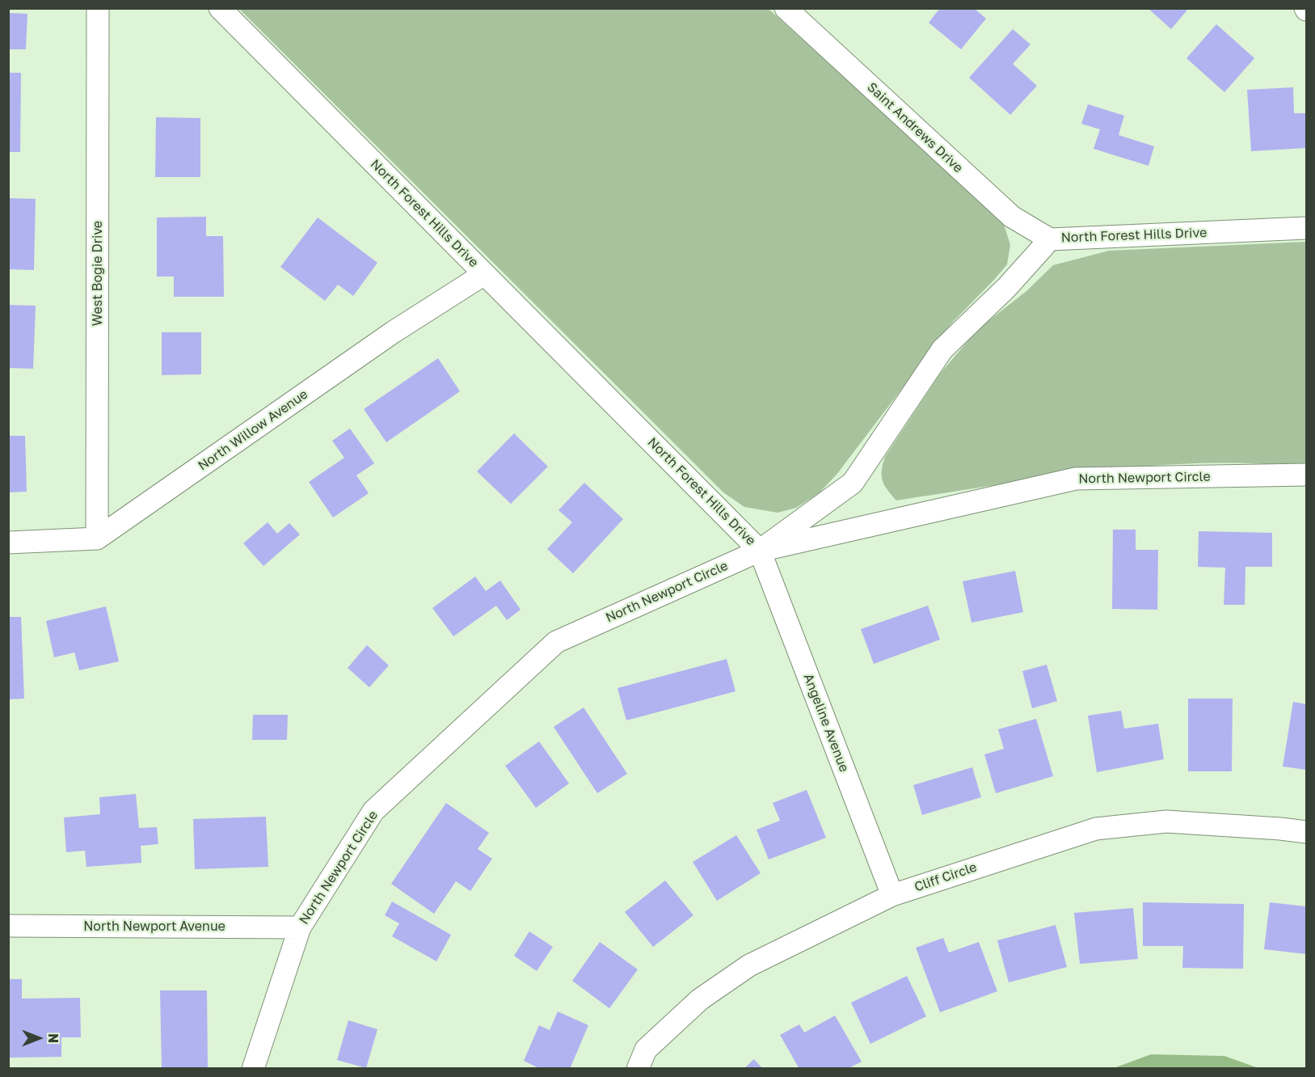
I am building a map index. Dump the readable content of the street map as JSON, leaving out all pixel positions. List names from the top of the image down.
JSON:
{
  "streets": {
    "street": [
      "Saint Andrews Drive",
      "North Forest Hills Drive",
      "West Bogie Drive",
      "North Willow Avenue",
      "North Newport Circle",
      "Angeline Avenue",
      "Cliff Circle",
      "North Newport Avenue"
    ]
  },
  "crossings": [
    ["Saint Andrews Drive", "North Forest Hills Drive"],
    ["North Forest Hills Drive", "North Willow Avenue"],
    ["North Forest Hills Drive", "North Newport Circle"],
    ["North Forest Hills Drive", "Angeline Avenue"],
    ["West Bogie Drive", "North Willow Avenue"],
    ["North Newport Circle", "Angeline Avenue"],
    ["North Newport Circle", "North Newport Avenue"],
    ["Angeline Avenue", "Cliff Circle"]
  ],
  "north": "right"
}
